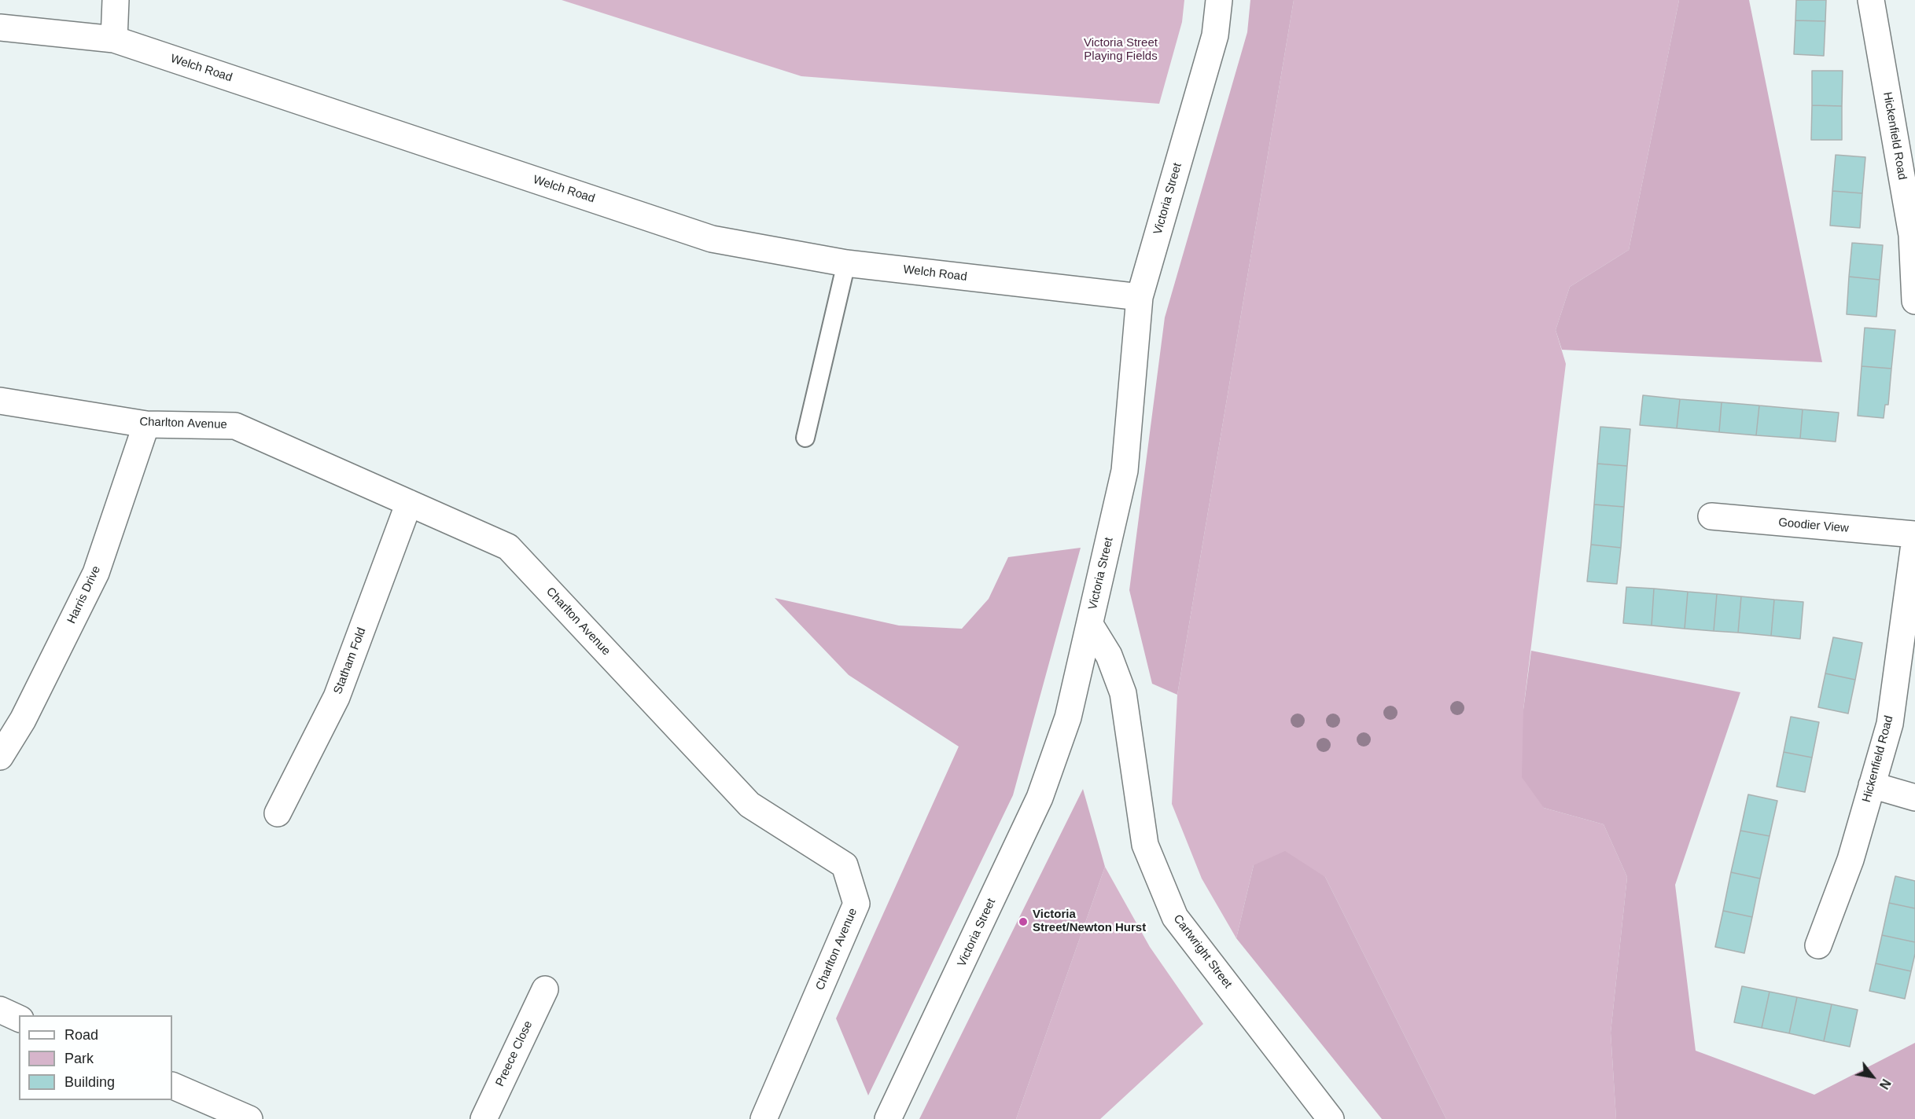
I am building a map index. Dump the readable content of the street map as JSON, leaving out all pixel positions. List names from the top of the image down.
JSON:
{
  "streets": {
    "street": [
      "Welch Road",
      "Hickenfield Road",
      "Victoria Street",
      "Charlton Avenue",
      "Goodier View",
      "Harris Drive",
      "Statham Fold",
      "Cartwright Street",
      "Preece Close"
    ]
  },
  "crossings": [
    ["Welch Road", "Victoria Street"],
    ["Victoria Street", "Cartwright Street"],
    ["Charlton Avenue", "Harris Drive"],
    ["Charlton Avenue", "Statham Fold"]
  ],
  "parks": ["Victoria Street Playing Fields"],
  "places": ["Victoria Street/Newton Hurst"],
  "legend": ["Road", "Park", "Building"],
  "north": "bottom right"
}
